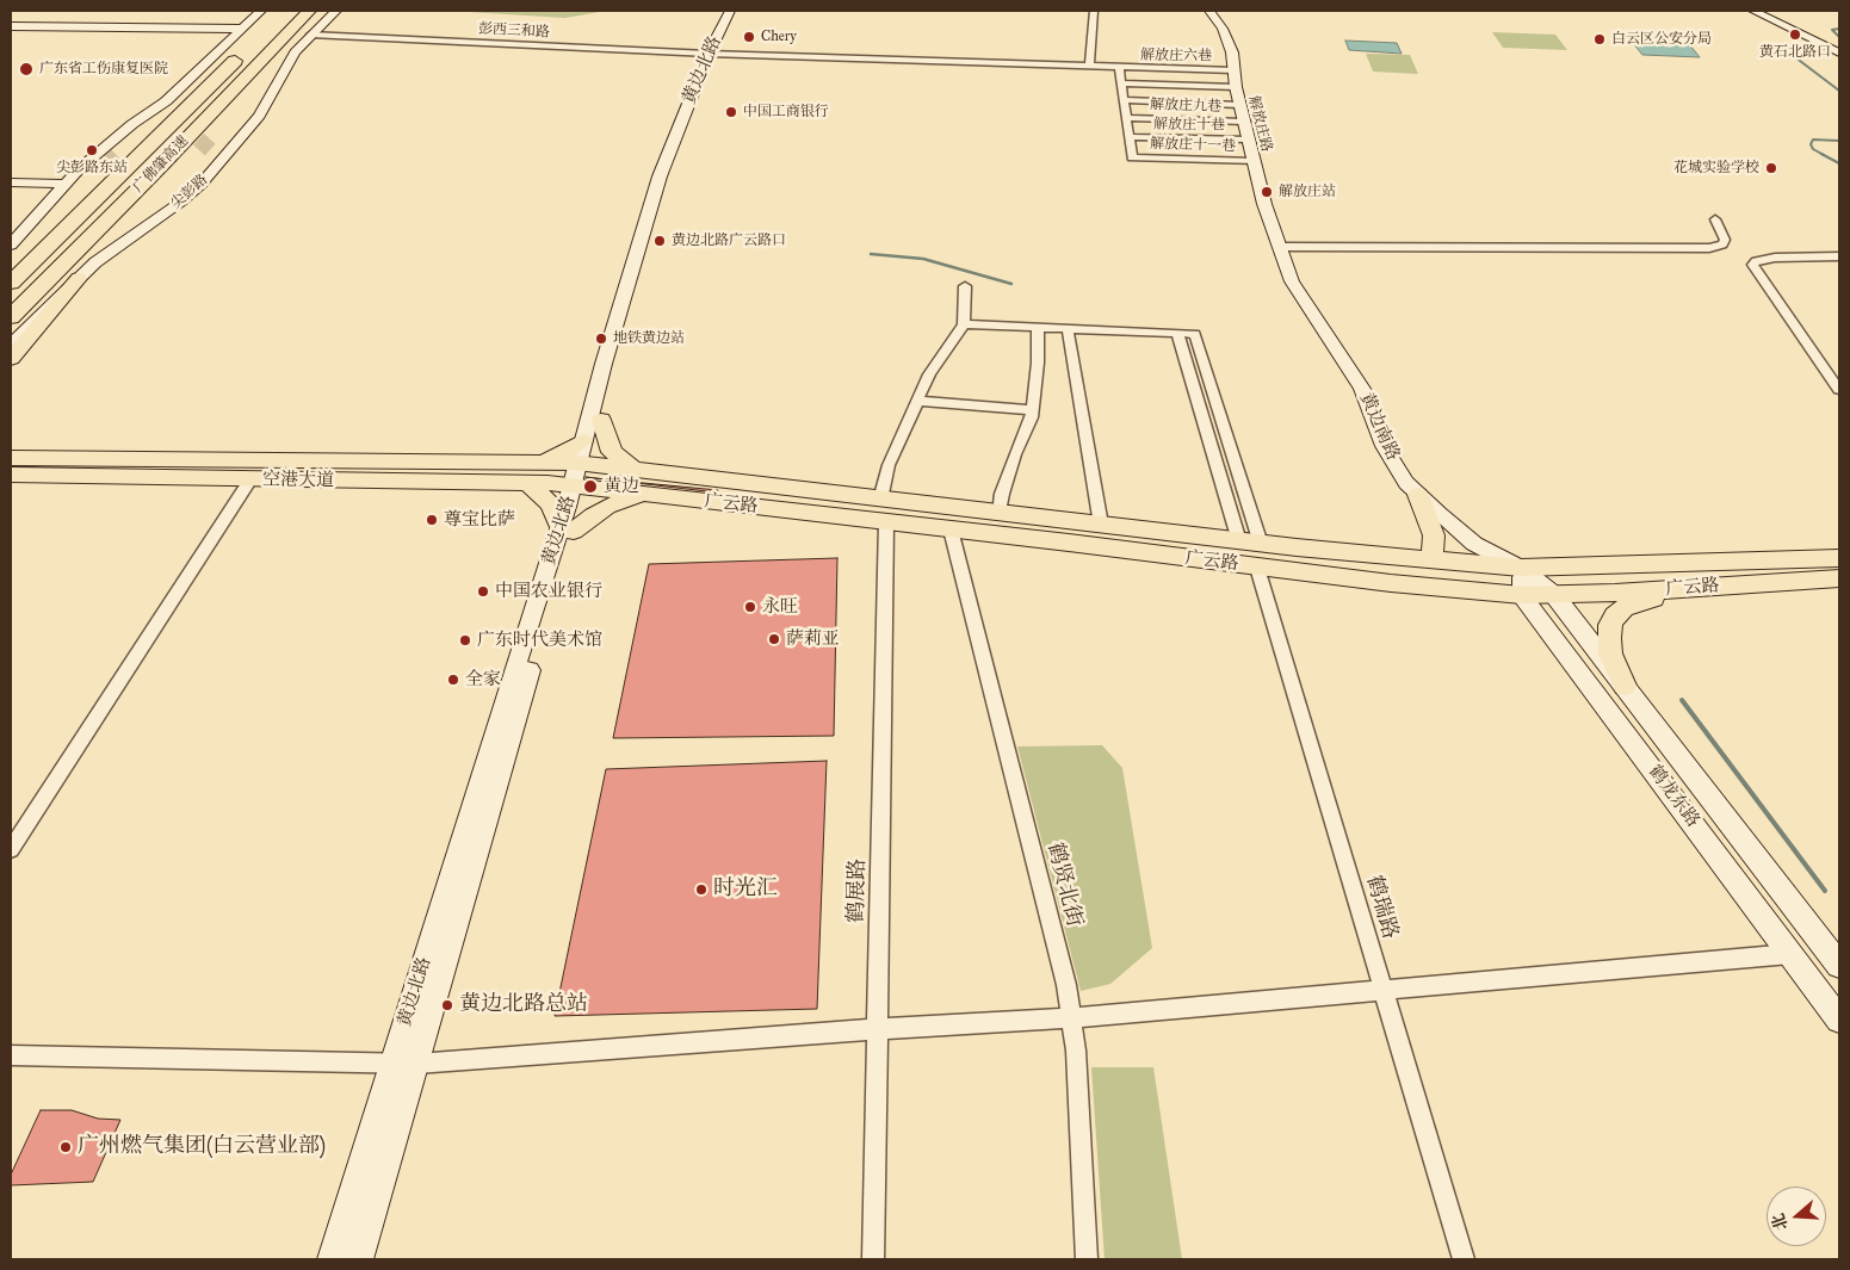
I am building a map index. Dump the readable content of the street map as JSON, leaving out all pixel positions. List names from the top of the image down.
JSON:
{
  "streets": {
    "highway": ["广佛肇高速"],
    "main road": ["空港大道", "广云路"],
    "street": [
      "彭西三和路",
      "解放庄六巷",
      "黄边北路",
      "解放庄九巷",
      "解放庄路",
      "解放庄十巷",
      "解放庄十一巷",
      "尖彭路",
      "黄边南路",
      "鹤龙东路",
      "鹤贤北街",
      "鹤展路",
      "鹤瑞路"
    ]
  },
  "crossings": [
    ["彭西三和路", "解放庄六巷"],
    ["彭西三和路", "黄边北路"],
    ["彭西三和路", "尖彭路"],
    ["解放庄六巷", "解放庄路"],
    ["黄边北路", "空港大道"],
    ["黄边北路", "广云路"],
    ["解放庄九巷", "解放庄路"],
    ["解放庄路", "解放庄十巷"],
    ["解放庄路", "解放庄十一巷"],
    ["解放庄路", "黄边南路"],
    ["解放庄十巷", "解放庄十一巷"],
    ["黄边南路", "广云路"],
    ["黄边南路", "鹤龙东路"],
    ["空港大道", "广云路"],
    ["广云路", "鹤龙东路"],
    ["广云路", "鹤贤北街"],
    ["广云路", "鹤展路"],
    ["广云路", "鹤瑞路"]
  ],
  "places": [
    "黄石北路口",
    "Chery",
    "白云区公安分局",
    "广东省工伤康复医院",
    "中国工商银行",
    "尖彭路东站",
    "花城实验学校",
    "解放庄站",
    "黄边北路广云路口",
    "地铁黄边站",
    "黄边",
    "尊宝比萨",
    "中国农业银行",
    "永旺",
    "萨莉亚",
    "广东时代美术馆",
    "全家",
    "时光汇",
    "黄边北路总站",
    "广州燃气集团(白云营业部)"
  ],
  "north": "left"
}
